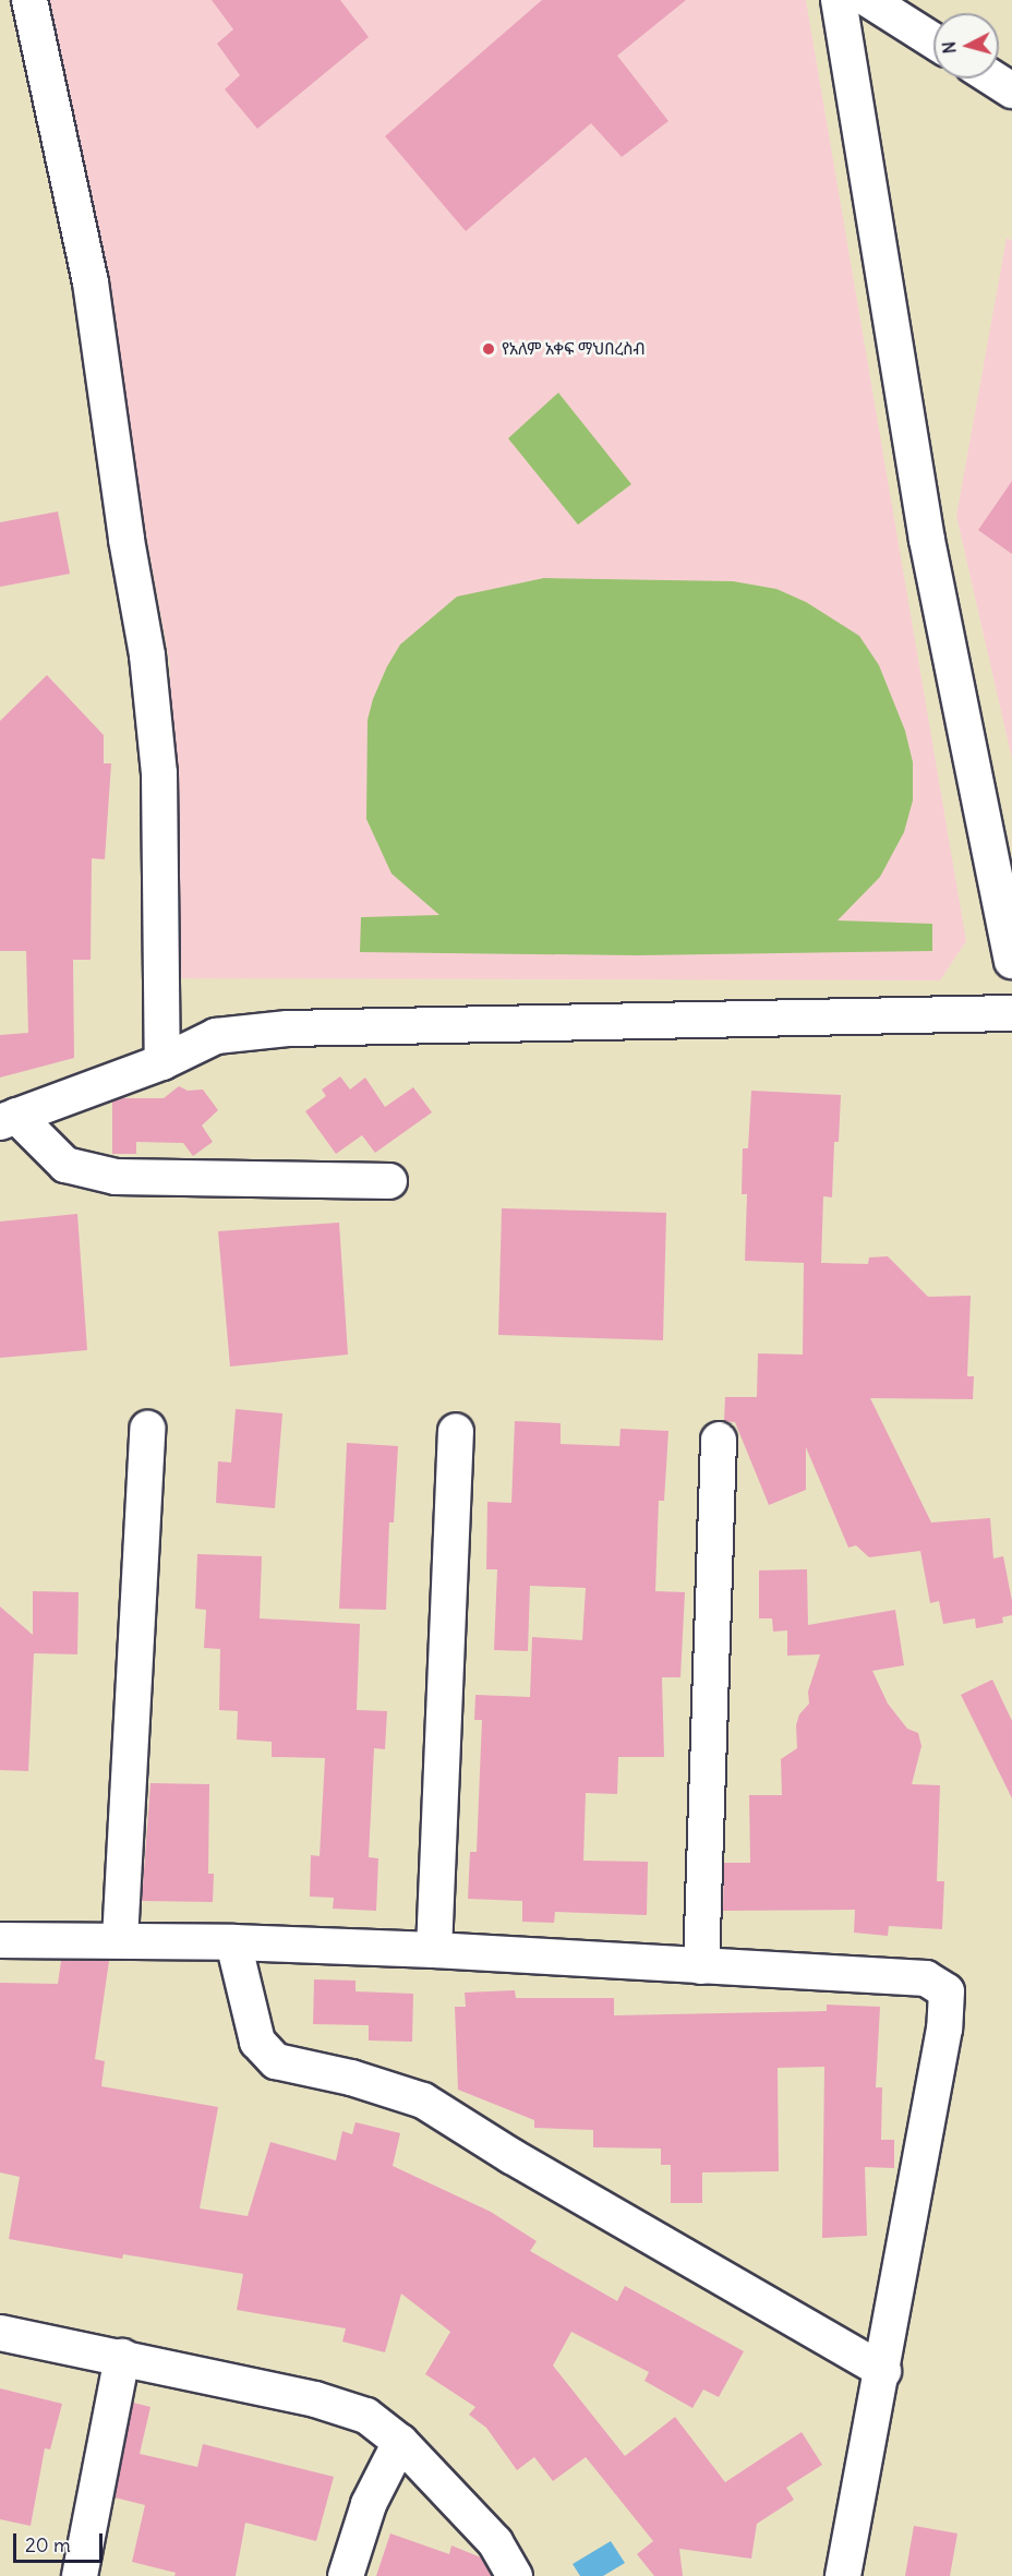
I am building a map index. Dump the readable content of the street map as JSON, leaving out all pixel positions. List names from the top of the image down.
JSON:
{
  "places": ["የአለም አቀፍ ማህበረስብ"],
  "scale_bar": "20 m",
  "north": "left"
}
